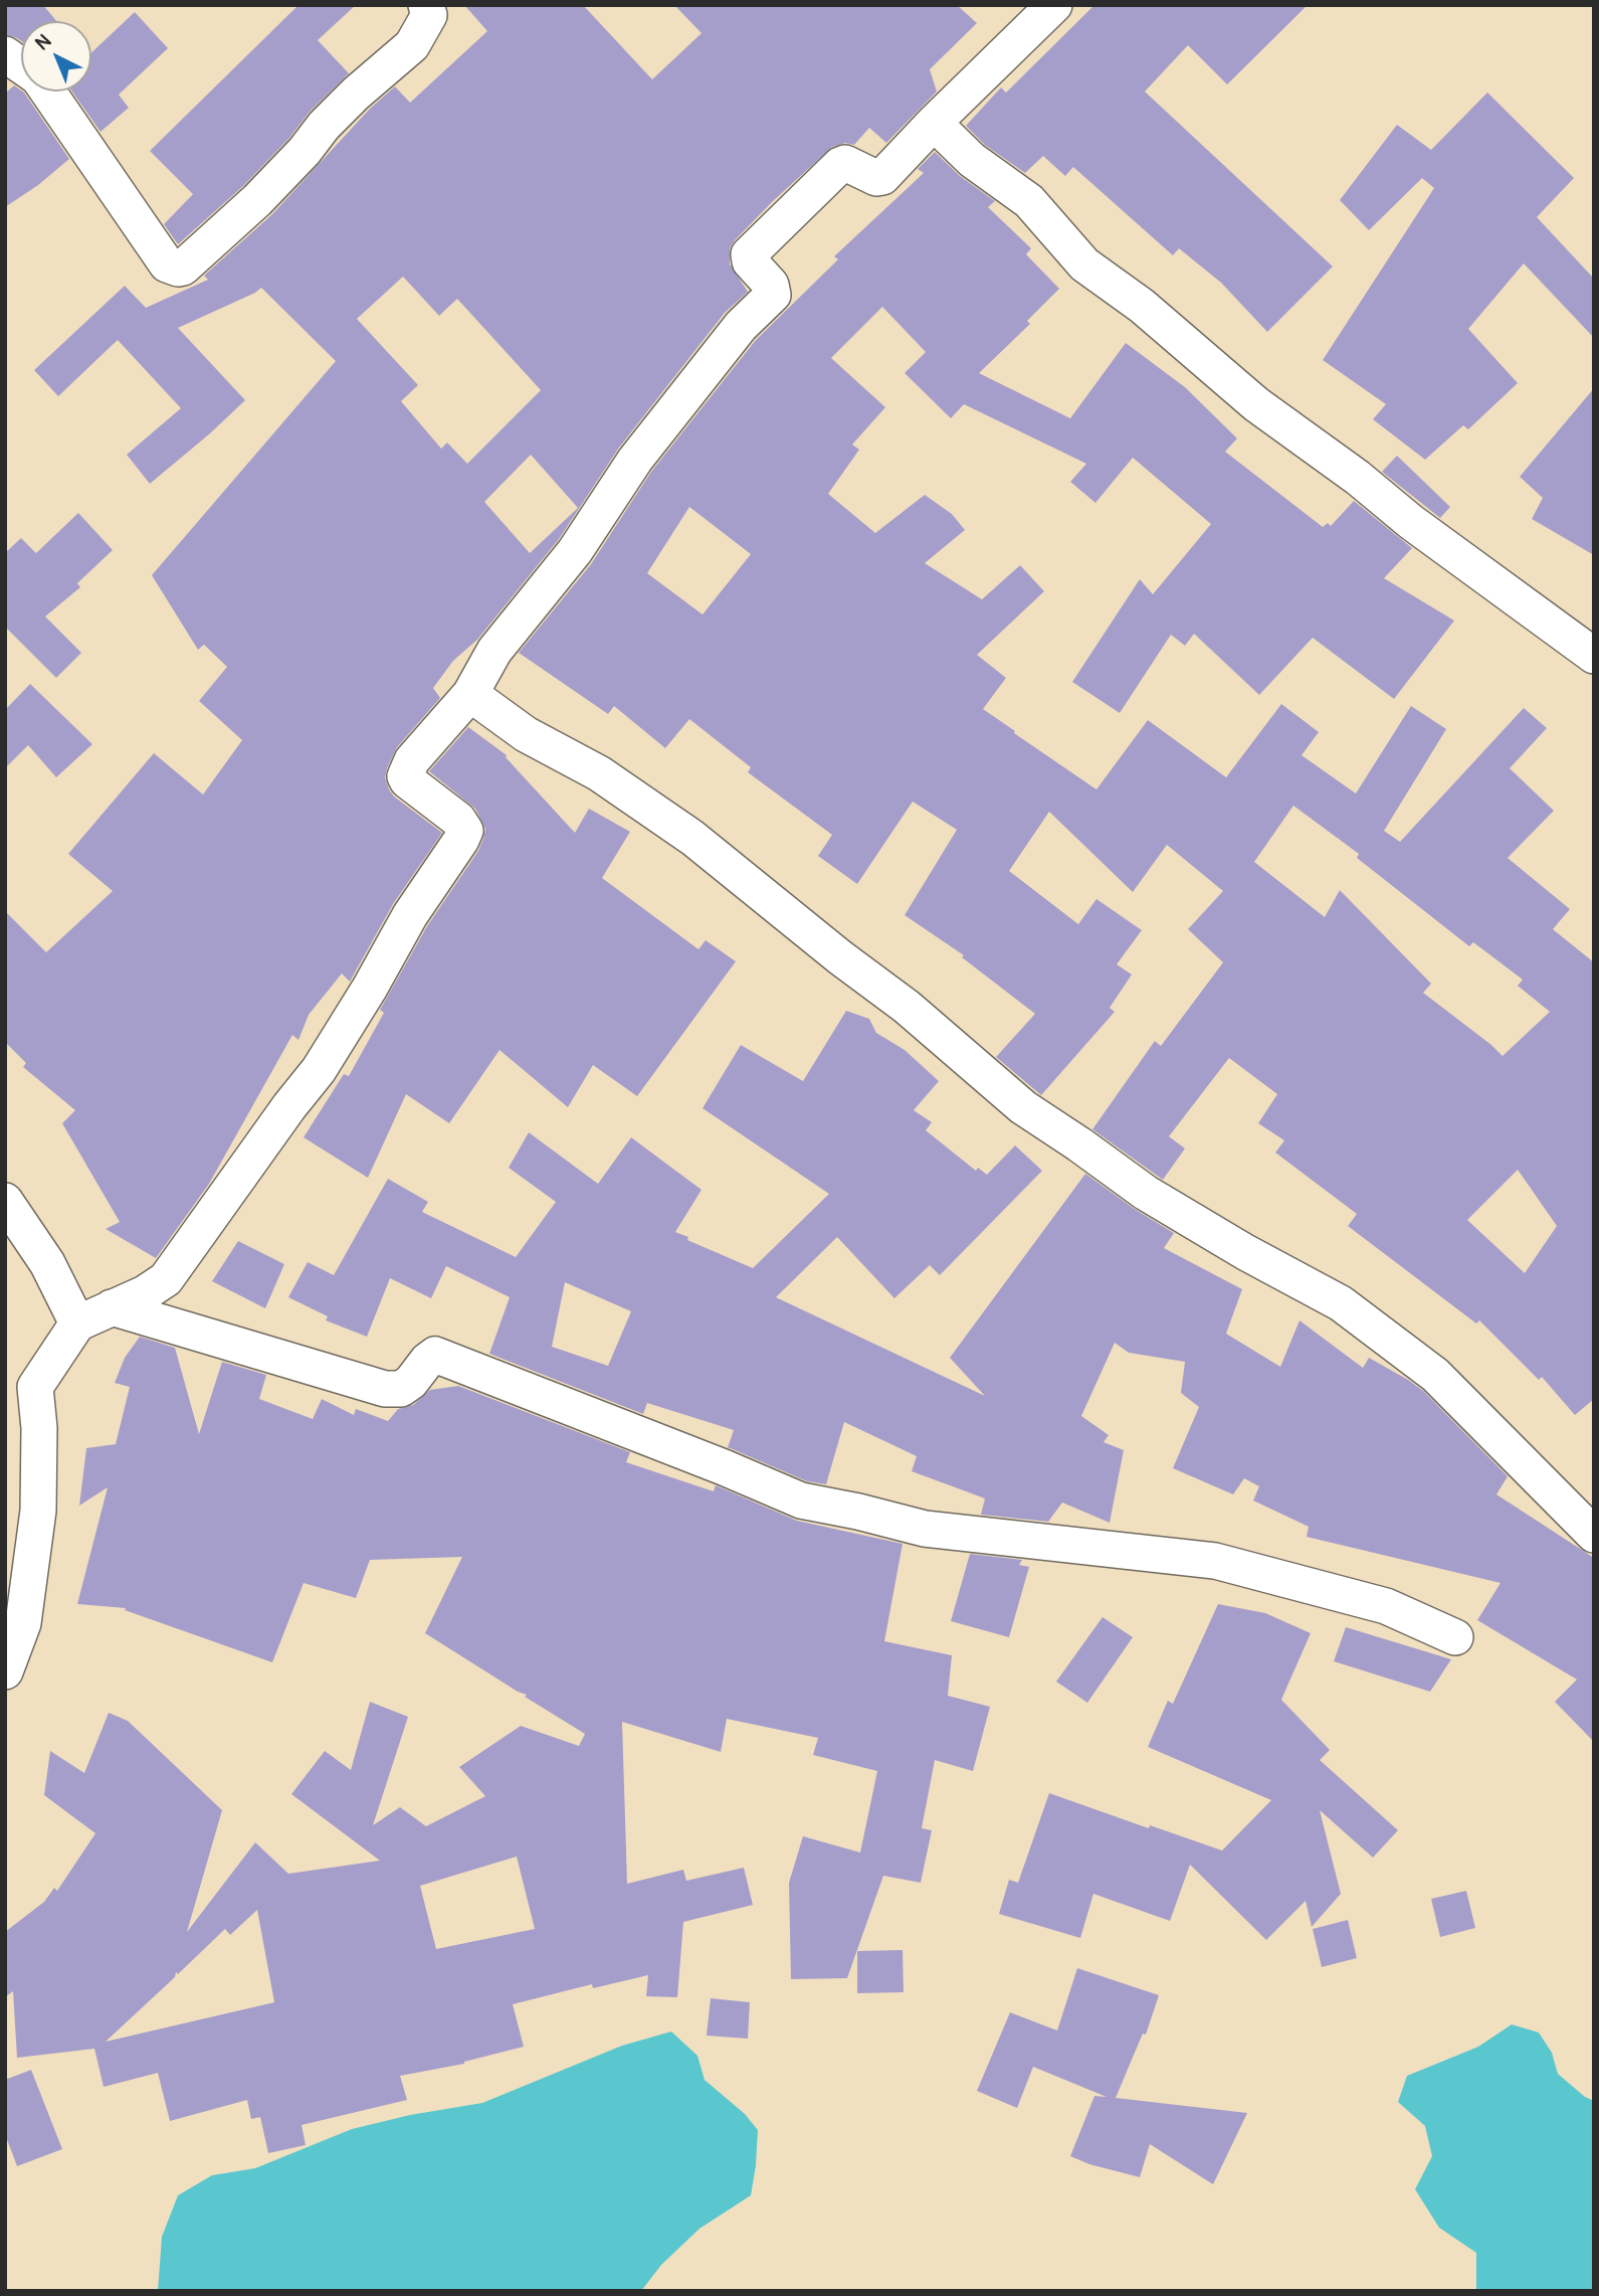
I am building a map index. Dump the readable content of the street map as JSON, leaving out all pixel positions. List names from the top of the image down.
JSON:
{
  "north": "top left"
}
